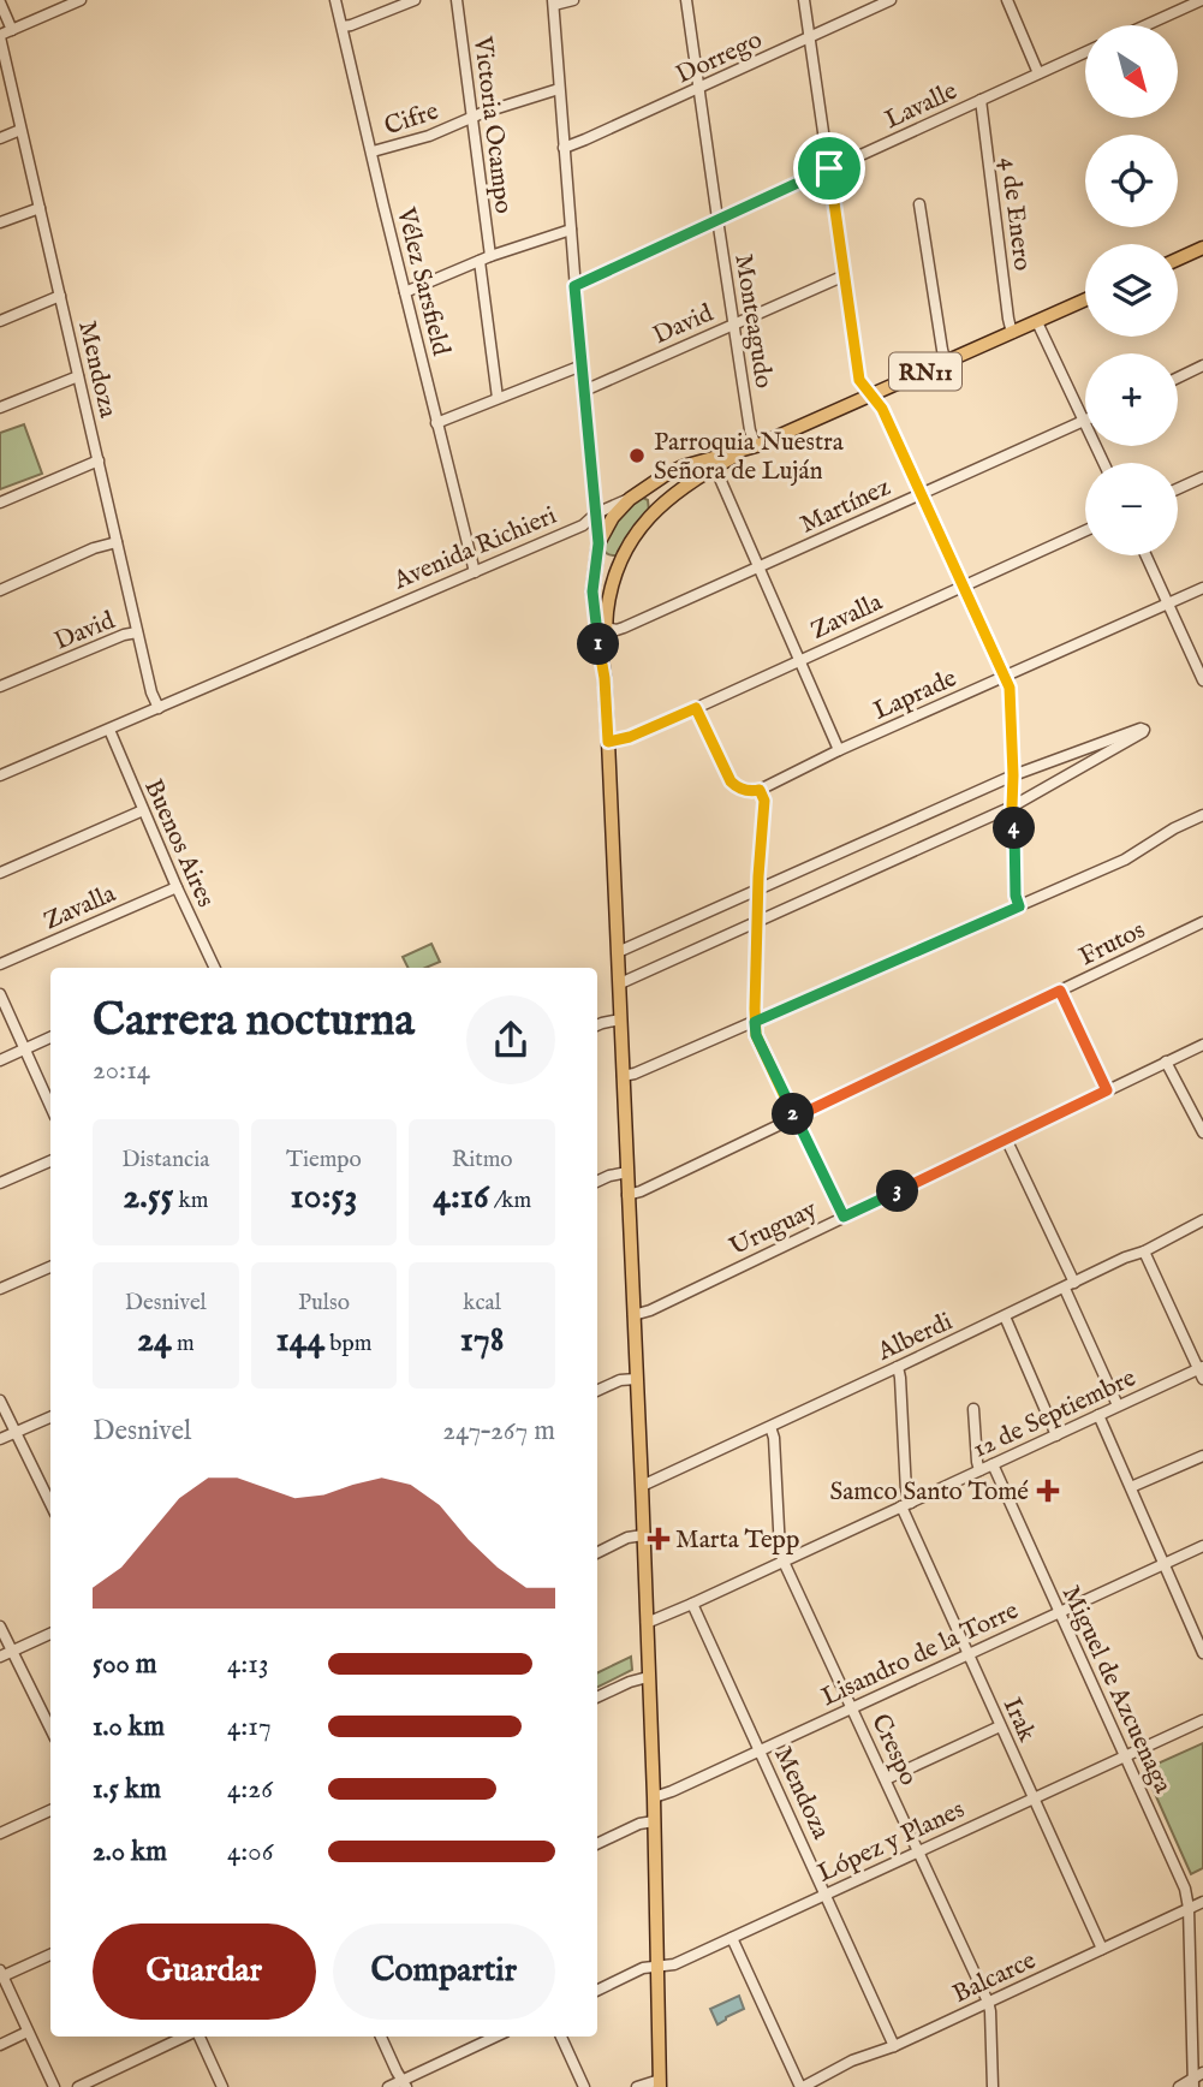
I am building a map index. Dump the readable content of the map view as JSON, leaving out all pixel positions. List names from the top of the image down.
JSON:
{
  "streets": {
    "main road": ["RN11", "Avenida Richieri"],
    "street": [
      "Dorrego",
      "Lavalle",
      "Cifre",
      "Victoria Ocampo",
      "4 de Enero",
      "Vélez Sarsfield",
      "Monteagudo",
      "David",
      "Mendoza",
      "Martínez",
      "Zavalla",
      "Laprade",
      "Buenos Aires",
      "Frutos",
      "Uruguay",
      "Alberdi",
      "12 de Septiembre",
      "Lisandro de la Torre",
      "Miguel de Azcuenaga",
      "Irak",
      "Crespo",
      "López y Planes",
      "Balcarce"
    ]
  },
  "crossings": [
    ["Dorrego", "Monteagudo"],
    ["Lavalle", "4 de Enero"],
    ["Lavalle", "Monteagudo"],
    ["Cifre", "Victoria Ocampo"],
    ["Cifre", "Vélez Sarsfield"],
    ["4 de Enero", "Avenida Richieri"],
    ["Vélez Sarsfield", "Avenida Richieri"],
    ["Monteagudo", "David"],
    ["Monteagudo", "RN11"],
    ["Monteagudo", "Avenida Richieri"],
    ["David", "Mendoza"],
    ["Mendoza", "Avenida Richieri"],
    ["Mendoza", "12 de Septiembre"],
    ["Mendoza", "Lisandro de la Torre"],
    ["Mendoza", "López y Planes"],
    ["Mendoza", "Balcarce"],
    ["RN11", "Martínez"],
    ["RN11", "Avenida Richieri"],
    ["RN11", "Zavalla"],
    ["RN11", "Frutos"],
    ["RN11", "Uruguay"],
    ["RN11", "Alberdi"],
    ["RN11", "12 de Septiembre"],
    ["RN11", "Lisandro de la Torre"],
    ["RN11", "López y Planes"],
    ["Avenida Richieri", "Buenos Aires"],
    ["Zavalla", "Buenos Aires"],
    ["Alberdi", "Crespo"],
    ["12 de Septiembre", "Miguel de Azcuenaga"],
    ["12 de Septiembre", "Irak"],
    ["12 de Septiembre", "Crespo"],
    ["Lisandro de la Torre", "Miguel de Azcuenaga"],
    ["Lisandro de la Torre", "Irak"],
    ["Lisandro de la Torre", "Crespo"],
    ["Miguel de Azcuenaga", "López y Planes"],
    ["Miguel de Azcuenaga", "Balcarce"],
    ["Irak", "López y Planes"],
    ["Irak", "Balcarce"],
    ["Crespo", "López y Planes"],
    ["Crespo", "Balcarce"]
  ],
  "places": {
    "other": ["Parroquia Nuestra Señora de Luján"],
    "health": ["Samco Santo Tomé", "Marta Tepp"]
  },
  "north": "bottom right",
  "page": {
    "map_buttons": ["+", "−"],
    "pins": [
      "1",
      "4",
      "2",
      "3"
    ],
    "heading": ["Carrera nocturna", "20:14"],
    "stats": [
      ["Distancia", "2.55 km"],
      ["Tiempo", "10:53"],
      ["Ritmo", "4:16 /km"],
      ["Desnivel", "24 m"],
      ["Pulso", "144 bpm"],
      ["kcal", "178"]
    ],
    "chart": ["Desnivel", "247–267 m"],
    "list": [
      {
        "name": "500 m",
        "note": "4:13"
      },
      {
        "name": "1.0 km",
        "note": "4:17"
      },
      {
        "name": "1.5 km",
        "note": "4:26"
      },
      {
        "name": "2.0 km",
        "note": "4:06"
      }
    ],
    "buttons": ["Guardar", "Compartir"]
  }
}
